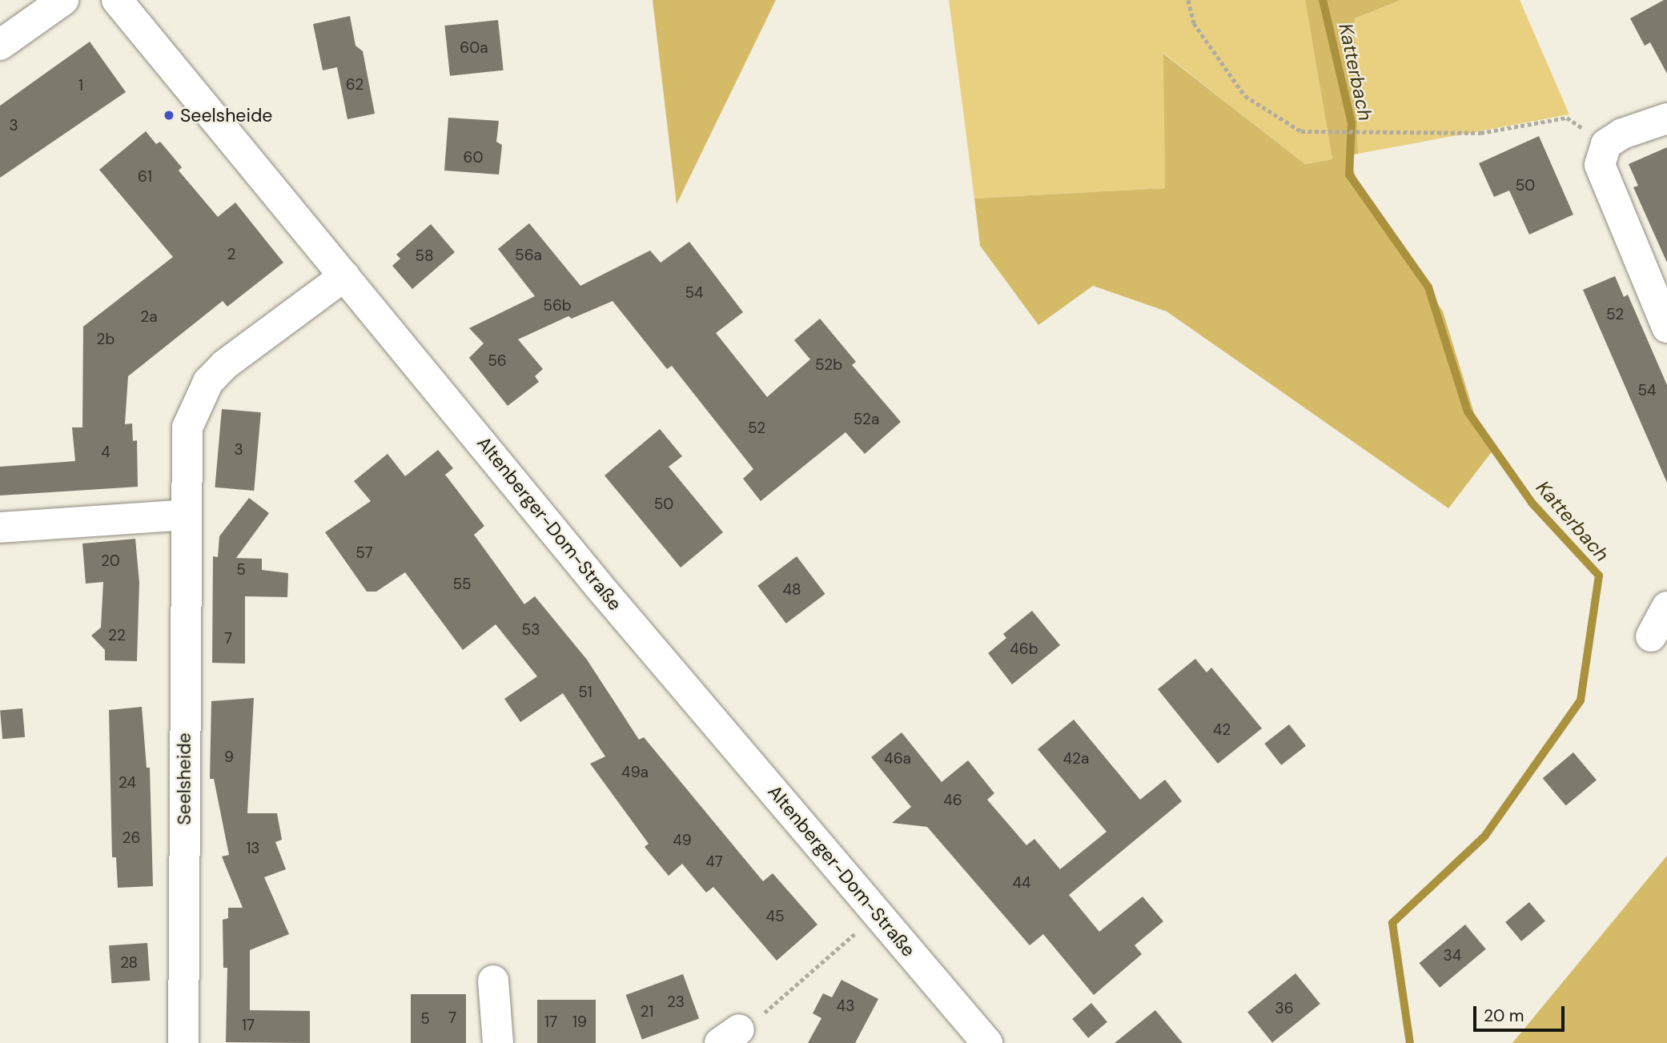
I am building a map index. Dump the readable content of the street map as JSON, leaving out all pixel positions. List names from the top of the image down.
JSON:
{
  "streets": {
    "street": ["Altenberger-Dom-Straße", "Seelsheide"]
  },
  "crossings": [
    ["Altenberger-Dom-Straße", "Seelsheide"]
  ],
  "water": ["Katterbach"],
  "places": ["Seelsheide"],
  "house_numbers": [
    "60a",
    "62",
    "1",
    "3",
    "60",
    "61",
    "50",
    "2",
    "56a",
    "58",
    "54",
    "56b",
    "52",
    "2a",
    "2b",
    "56",
    "52b",
    "54",
    "52a",
    "52",
    "3",
    "4",
    "50",
    "57",
    "20",
    "5",
    "55",
    "48",
    "53",
    "22",
    "7",
    "46b",
    "51",
    "42",
    "9",
    "46a",
    "42a",
    "49a",
    "24",
    "46",
    "26",
    "49",
    "13",
    "47",
    "44",
    "45",
    "34",
    "28",
    "23",
    "43",
    "36",
    "21",
    "7",
    "5",
    "17",
    "19",
    "17"
  ],
  "scale_bar": "20 m"
}
